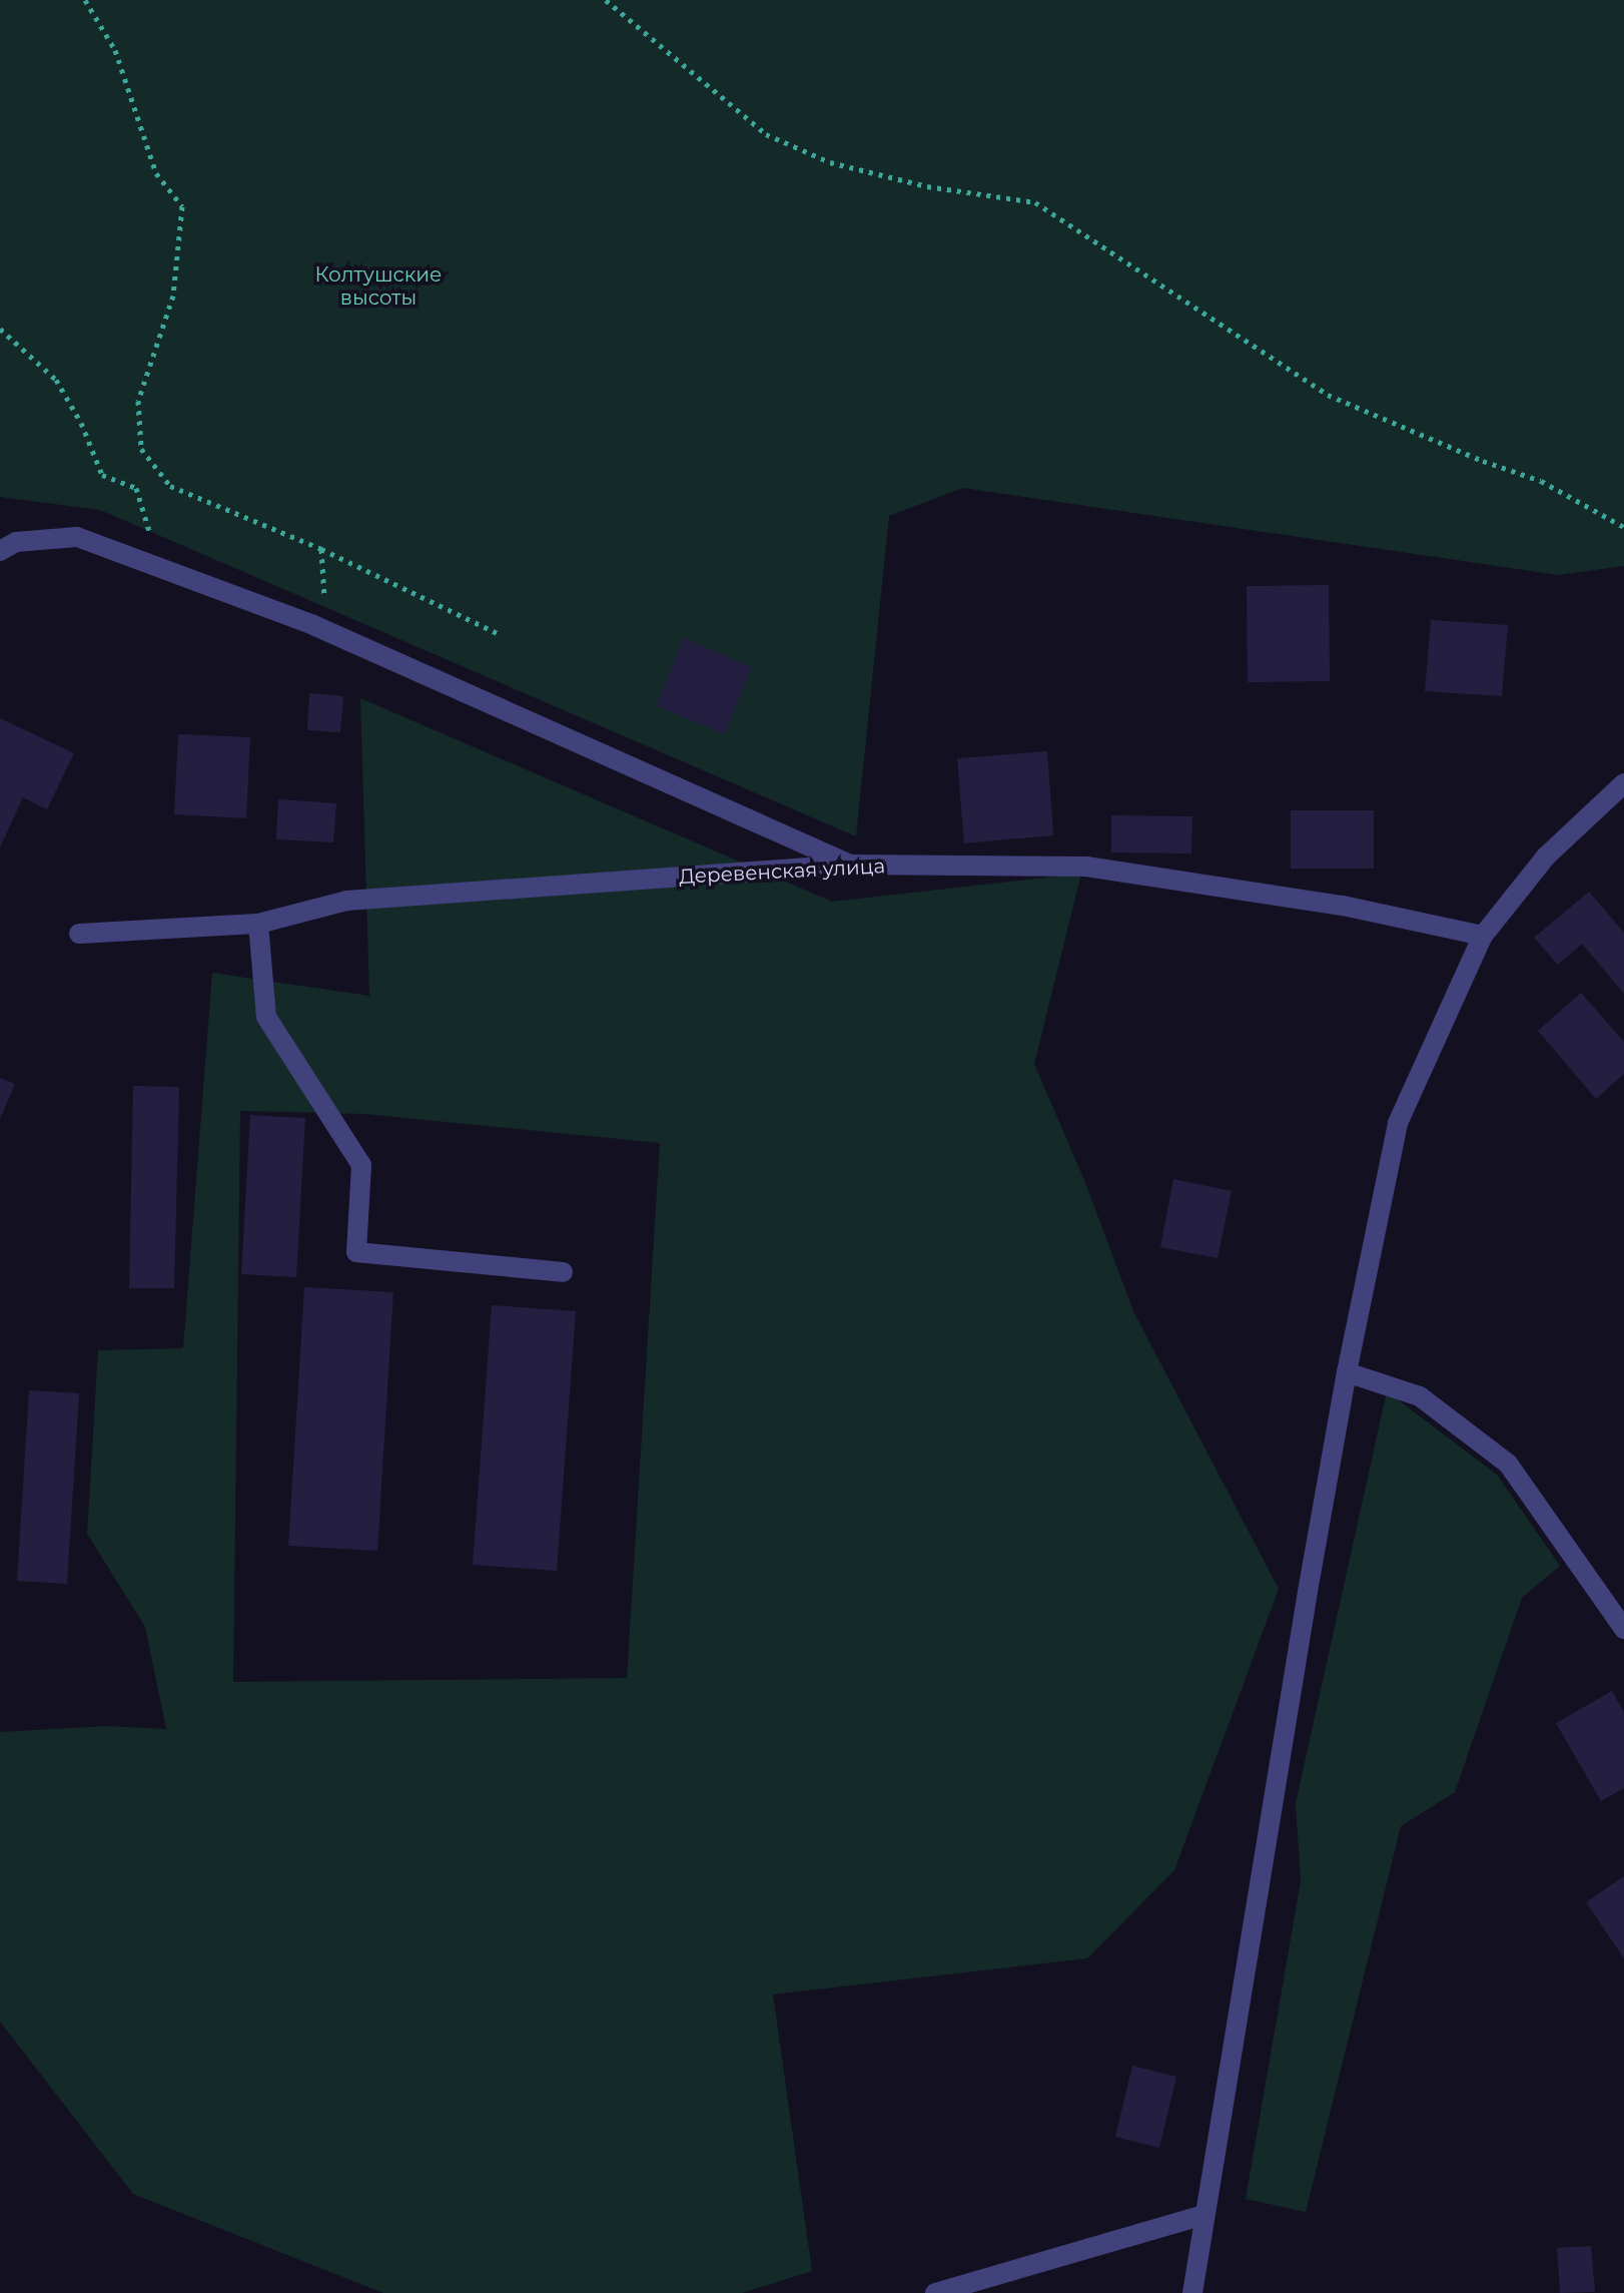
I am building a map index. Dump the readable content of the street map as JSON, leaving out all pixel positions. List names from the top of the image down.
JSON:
{
  "streets": {
    "street": ["Деревенская улица"]
  },
  "parks": ["Колтушские высоты"]
}
